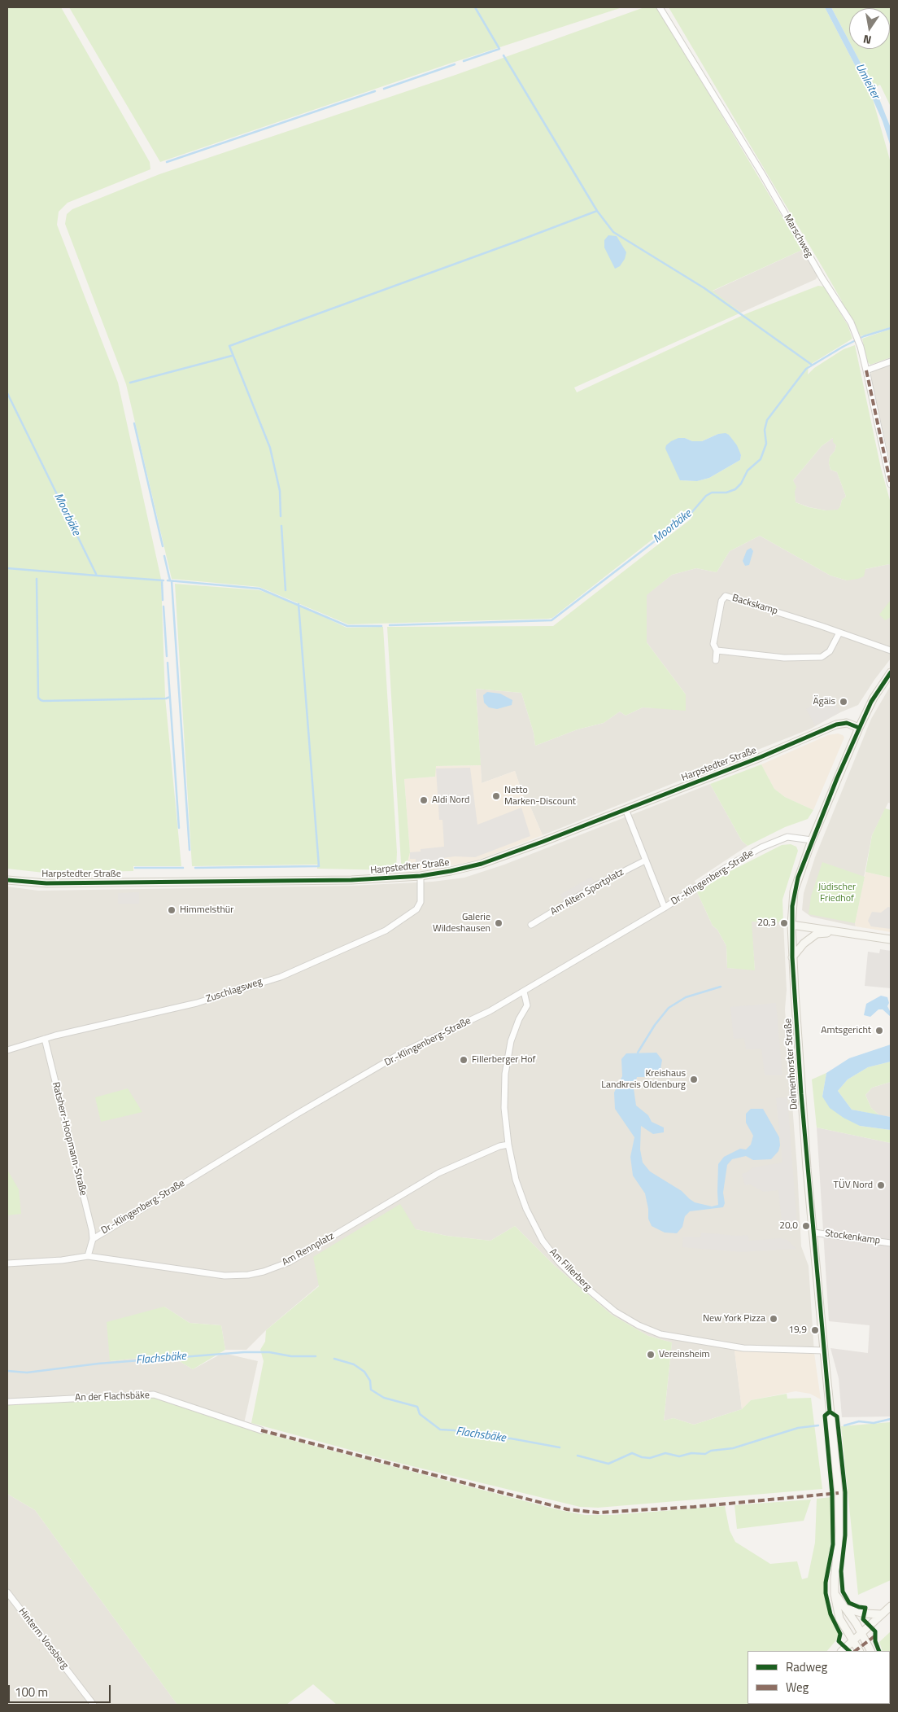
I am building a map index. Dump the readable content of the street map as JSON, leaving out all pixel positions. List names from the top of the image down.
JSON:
{
  "streets": {
    "main road": ["Harpstedter Straße", "Delmenhorster Straße"],
    "street": [
      "Marschweg",
      "Backskamp",
      "Dr.-Klingenberg-Straße",
      "Am Alten Sportplatz",
      "Zuschlagsweg",
      "Ratsherr-Hoopmann-Straße",
      "Stockenkamp",
      "Am Rennplatz",
      "Am Fillerberg",
      "An der Flachsbäke",
      "Hinterm Vossberg"
    ]
  },
  "crossings": [
    ["Harpstedter Straße", "Zuschlagsweg"],
    ["Harpstedter Straße", "Delmenhorster Straße"],
    ["Dr.-Klingenberg-Straße", "Delmenhorster Straße"],
    ["Dr.-Klingenberg-Straße", "Ratsherr-Hoopmann-Straße"],
    ["Dr.-Klingenberg-Straße", "Am Rennplatz"],
    ["Dr.-Klingenberg-Straße", "Am Fillerberg"],
    ["Zuschlagsweg", "Ratsherr-Hoopmann-Straße"],
    ["Delmenhorster Straße", "Stockenkamp"],
    ["Delmenhorster Straße", "Am Fillerberg"],
    ["Am Rennplatz", "Am Fillerberg"]
  ],
  "water": ["Umleiter", "Moorbäke", "Flachsbäke"],
  "parks": ["Jüdischer Friedhof"],
  "places": [
    "Ägäis",
    "Netto Marken-Discount",
    "Aldi Nord",
    "Himmelsthür",
    "Galerie Wildeshausen",
    "20,3",
    "Amtsgericht",
    "Fillerberger Hof",
    "Kreishaus Landkreis Oldenburg",
    "TÜV Nord",
    "20,0",
    "New York Pizza",
    "19,9",
    "Vereinsheim"
  ],
  "legend": ["Radweg", "Weg"],
  "scale_bar": "100 m",
  "north": "bottom"
}
